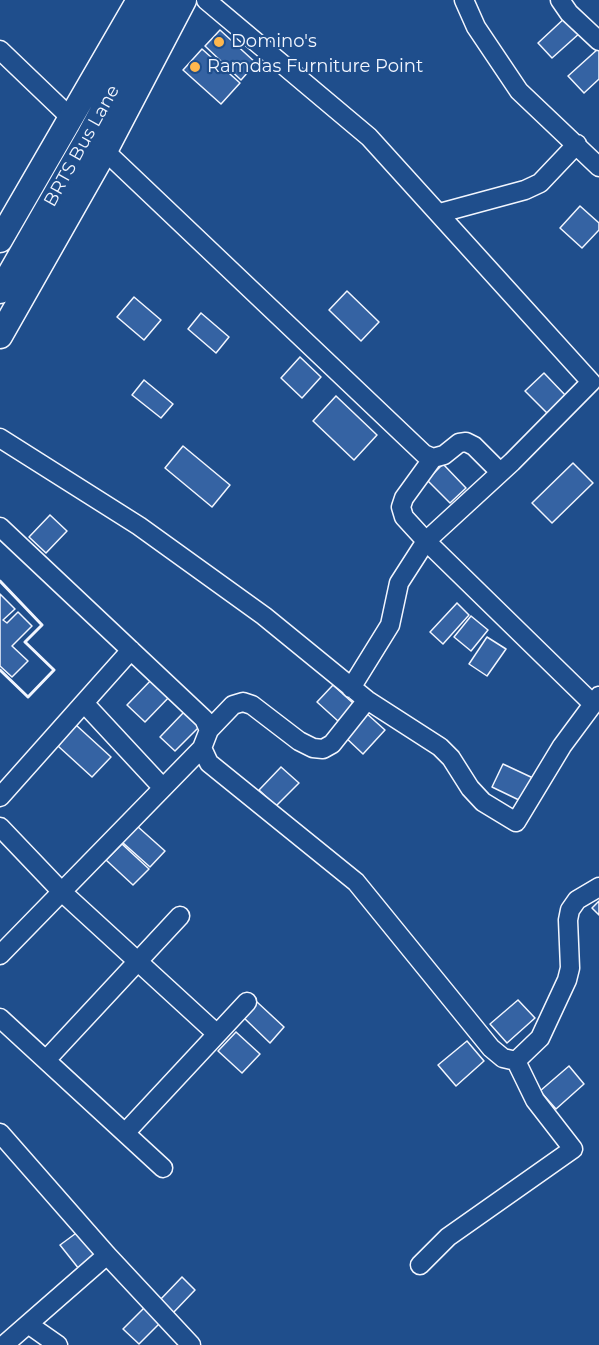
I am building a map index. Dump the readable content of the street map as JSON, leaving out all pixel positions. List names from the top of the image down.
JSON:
{
  "streets": {
    "main road": ["BRTS Bus Lane"]
  },
  "places": ["Domino's", "Ramdas Furniture Point"]
}
